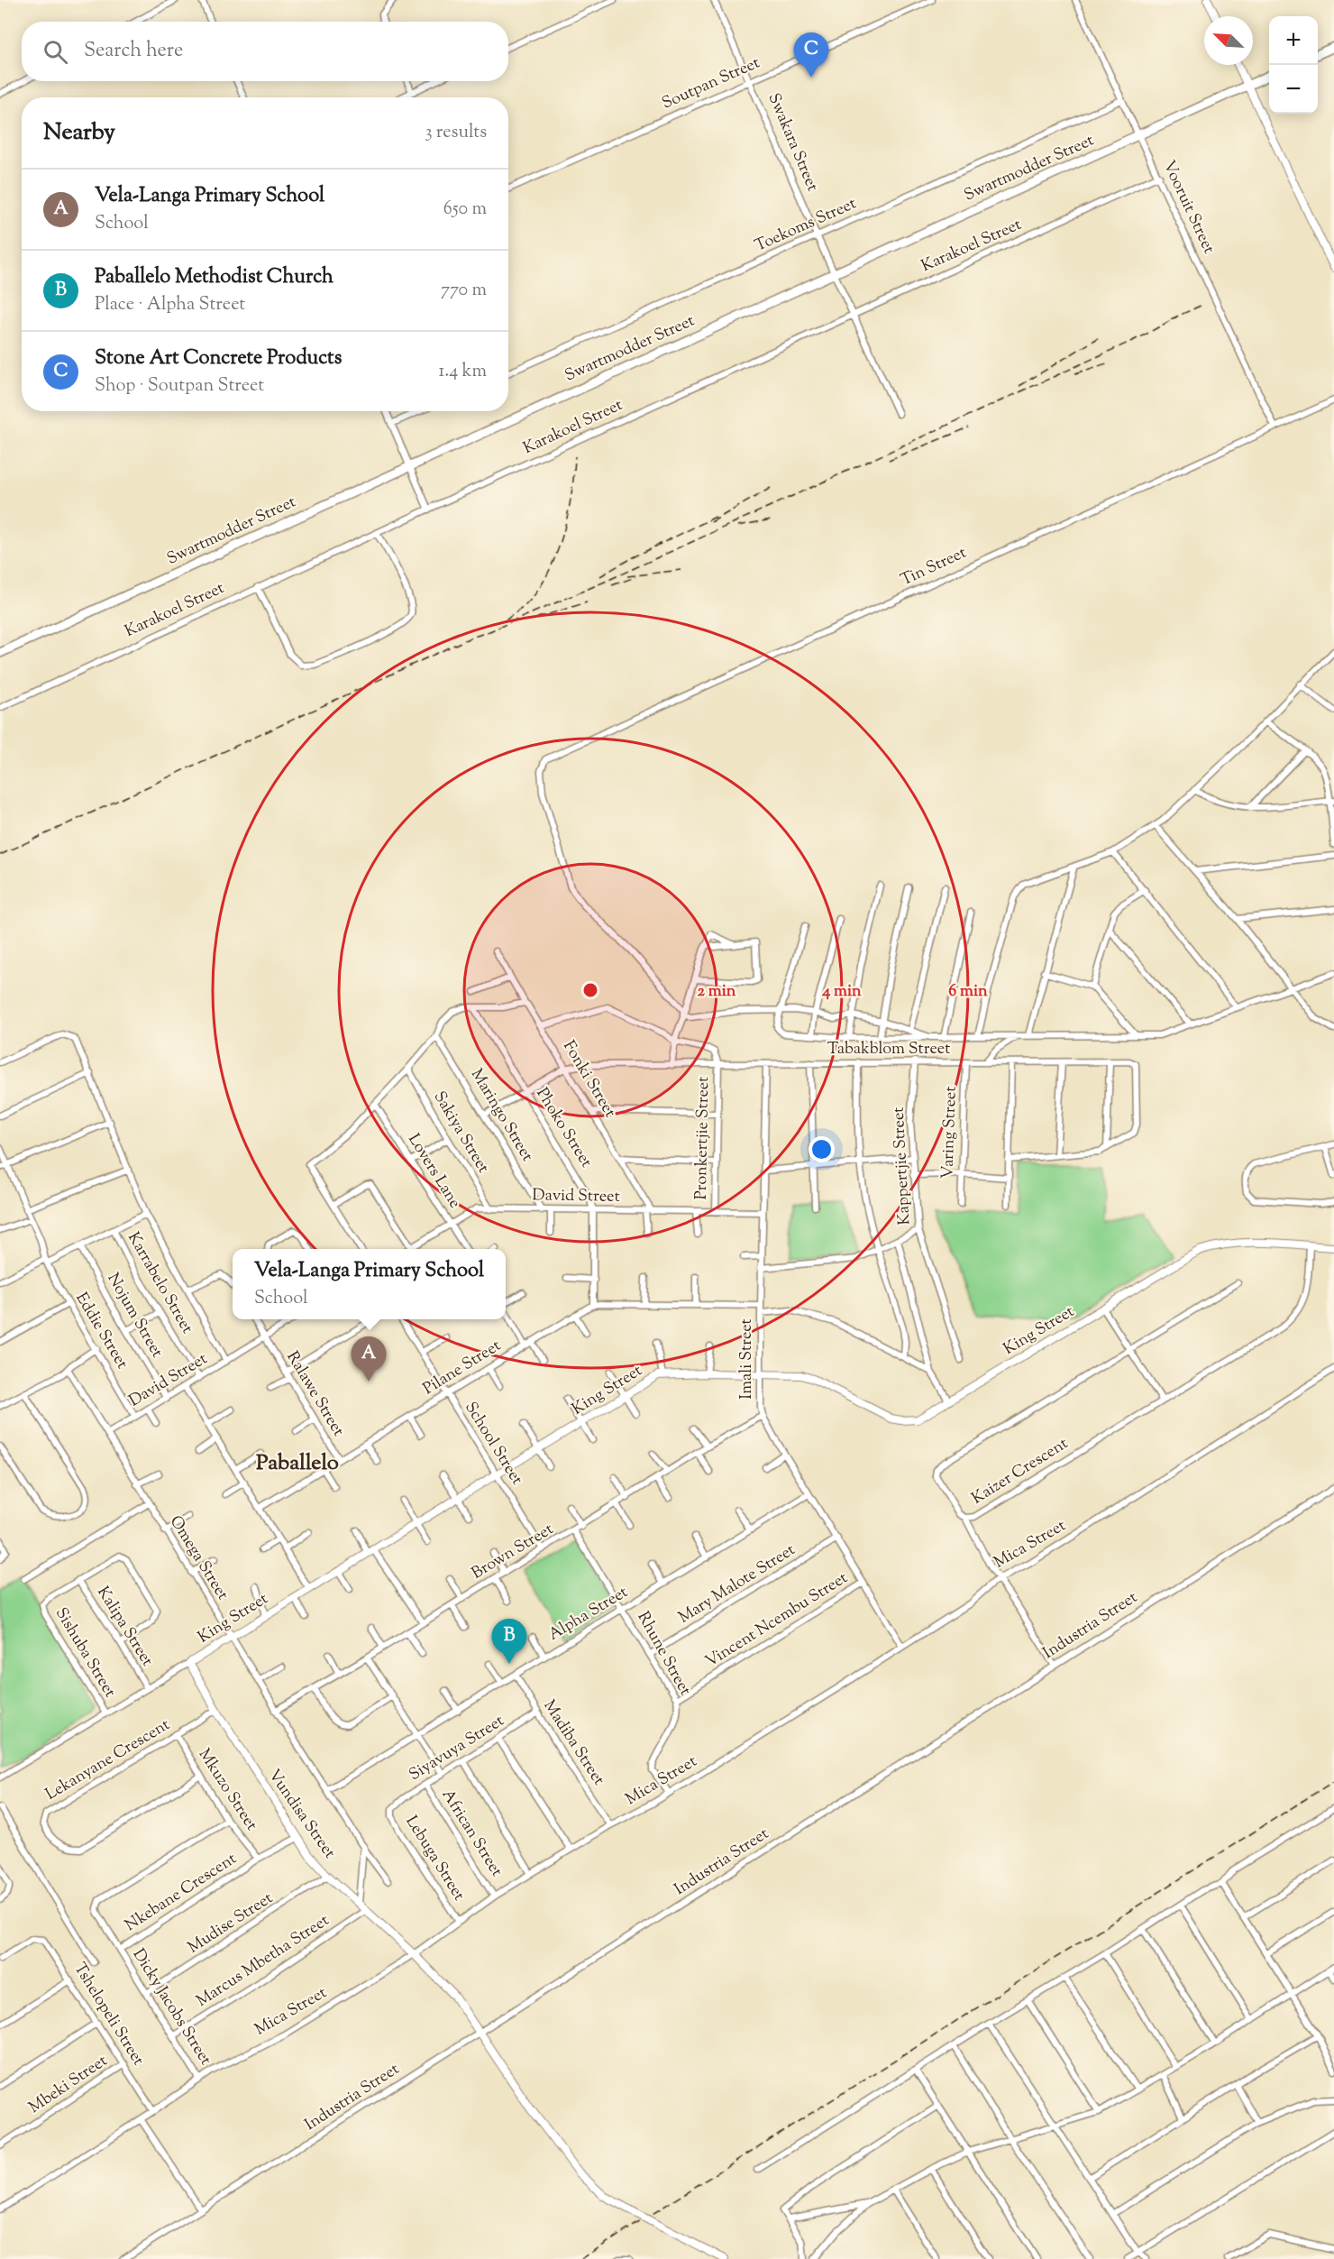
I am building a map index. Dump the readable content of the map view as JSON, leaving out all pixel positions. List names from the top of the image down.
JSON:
{
  "streets": {
    "main road": ["Swartmodder Street"],
    "street": [
      "Soutpan Street",
      "Swakara Street",
      "Vooruit Street",
      "Toekoms Street",
      "Karakoel Street",
      "Tin Street",
      "Tabakblom Street",
      "Fonki Street",
      "Maringo Street",
      "Phoko Street",
      "Sakiya Street",
      "Varing Street",
      "Pronkertjie Street",
      "Kappertjie Street",
      "Lovers Lane",
      "David Street",
      "Karrabelo Street",
      "Nojum Street",
      "Eddie Street",
      "King Street",
      "Imali Street",
      "Pilane Street",
      "Ralawe Street",
      "School Street",
      "Kaizer Crescent",
      "Mica Street",
      "Brown Street",
      "Omega Street",
      "Mary Malote Street",
      "Alpha Street",
      "Vincent Ncembu Street",
      "Industria Street",
      "Kalipa Street",
      "Sishuba Street",
      "Rhune Street",
      "Madiba Street",
      "Siyavuya Street",
      "Lekanyane Crescent",
      "Mkuzo Street",
      "Vundisa Street",
      "African Street",
      "Lebuga Street",
      "Nkebane Crescent",
      "Mudise Street",
      "Marcus Mbetha Street",
      "Dicky Jacobs Street",
      "Tshelopeli Street",
      "Mbeki Street"
    ]
  },
  "crossings": [
    ["Soutpan Street", "Swakara Street"],
    ["Swakara Street", "Swartmodder Street"],
    ["Swakara Street", "Toekoms Street"],
    ["Swakara Street", "Karakoel Street"],
    ["Swartmodder Street", "Vooruit Street"],
    ["Vooruit Street", "Toekoms Street"],
    ["Vooruit Street", "Karakoel Street"],
    ["Vooruit Street", "Tin Street"],
    ["Tabakblom Street", "Fonki Street"],
    ["Tabakblom Street", "Varing Street"],
    ["Tabakblom Street", "Pronkertjie Street"],
    ["Tabakblom Street", "Kappertjie Street"],
    ["Tabakblom Street", "Imali Street"],
    ["Fonki Street", "David Street"],
    ["Maringo Street", "David Street"],
    ["Phoko Street", "David Street"],
    ["Phoko Street", "Pilane Street"],
    ["Sakiya Street", "David Street"],
    ["Pronkertjie Street", "David Street"],
    ["Lovers Lane", "David Street"],
    ["David Street", "Karrabelo Street"],
    ["David Street", "Nojum Street"],
    ["David Street", "Eddie Street"],
    ["David Street", "Imali Street"],
    ["David Street", "Ralawe Street"],
    ["David Street", "Omega Street"],
    ["King Street", "Imali Street"],
    ["King Street", "School Street"],
    ["King Street", "Kaizer Crescent"],
    ["King Street", "Omega Street"],
    ["King Street", "Kalipa Street"],
    ["King Street", "Sishuba Street"],
    ["King Street", "Vundisa Street"],
    ["Imali Street", "Pilane Street"],
    ["Imali Street", "Mica Street"],
    ["Imali Street", "Brown Street"],
    ["Imali Street", "Mary Malote Street"],
    ["Imali Street", "Alpha Street"],
    ["Imali Street", "Vincent Ncembu Street"],
    ["Pilane Street", "Ralawe Street"],
    ["Pilane Street", "School Street"],
    ["School Street", "Brown Street"],
    ["Mica Street", "Rhune Street"],
    ["Mica Street", "Madiba Street"],
    ["Mica Street", "Vundisa Street"],
    ["Mica Street", "African Street"],
    ["Mica Street", "Lebuga Street"],
    ["Mica Street", "Dicky Jacobs Street"],
    ["Mica Street", "Tshelopeli Street"],
    ["Brown Street", "Omega Street"],
    ["Brown Street", "Rhune Street"],
    ["Omega Street", "Alpha Street"],
    ["Mary Malote Street", "Rhune Street"],
    ["Alpha Street", "Rhune Street"],
    ["Alpha Street", "Madiba Street"],
    ["Vincent Ncembu Street", "Rhune Street"],
    ["Industria Street", "Vundisa Street"],
    ["Kalipa Street", "Sishuba Street"],
    ["Madiba Street", "Siyavuya Street"],
    ["Siyavuya Street", "African Street"],
    ["Siyavuya Street", "Lebuga Street"],
    ["Lekanyane Crescent", "Mkuzo Street"],
    ["Lekanyane Crescent", "Vundisa Street"],
    ["Mkuzo Street", "Nkebane Crescent"],
    ["Vundisa Street", "Nkebane Crescent"],
    ["Vundisa Street", "Mudise Street"],
    ["Vundisa Street", "Marcus Mbetha Street"],
    ["Nkebane Crescent", "Dicky Jacobs Street"],
    ["Mudise Street", "Dicky Jacobs Street"],
    ["Marcus Mbetha Street", "Dicky Jacobs Street"],
    ["Tshelopeli Street", "Mbeki Street"]
  ],
  "districts": ["Paballelo"],
  "north": "top left",
  "page": {
    "map_buttons": ["+", "−"],
    "search": "Search here",
    "pins": ["C", "A", "B"],
    "heading": ["Nearby", "3 results"],
    "list": [
      {
        "mark": "A",
        "name": "Vela-Langa Primary School",
        "note": "School",
        "value": "650 m"
      },
      {
        "mark": "B",
        "name": "Paballelo Methodist Church",
        "note": "Place · Alpha Street",
        "value": "770 m"
      },
      {
        "mark": "C",
        "name": "Stone Art Concrete Products",
        "note": "Shop · Soutpan Street",
        "value": "1.4 km"
      }
    ],
    "popup": ["Vela-Langa Primary School", "School"]
  },
  "rings": ["2 min", "4 min", "6 min"]
}
